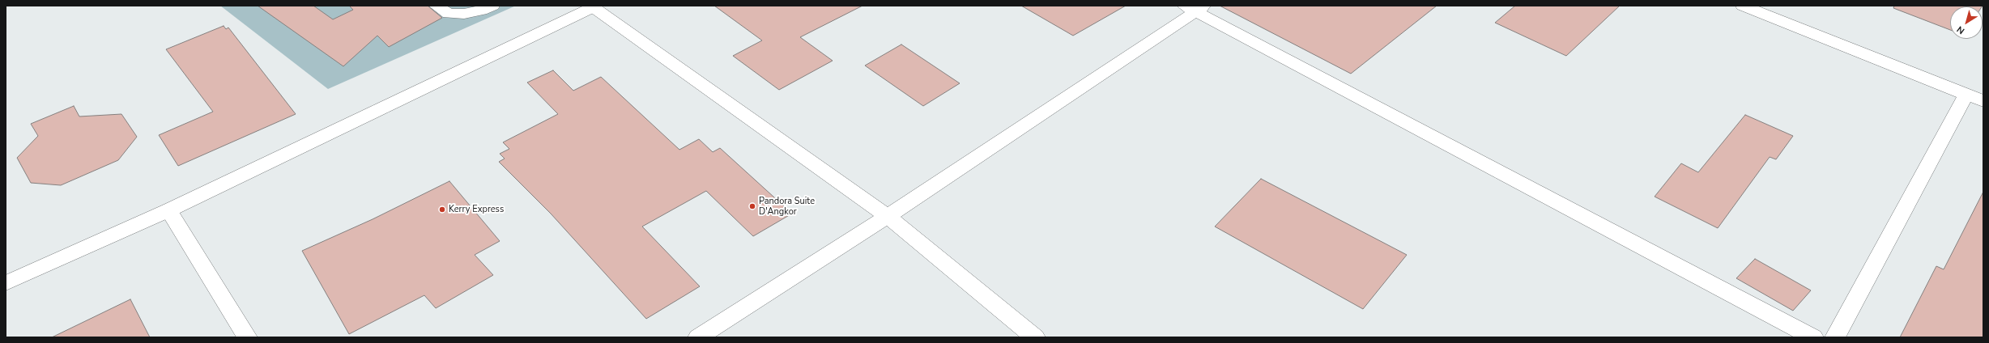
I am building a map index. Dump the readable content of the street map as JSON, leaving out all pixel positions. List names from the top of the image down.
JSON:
{
  "places": ["Pandora Suite D'Angkor", "Kerry Express"],
  "north": "bottom left"
}
